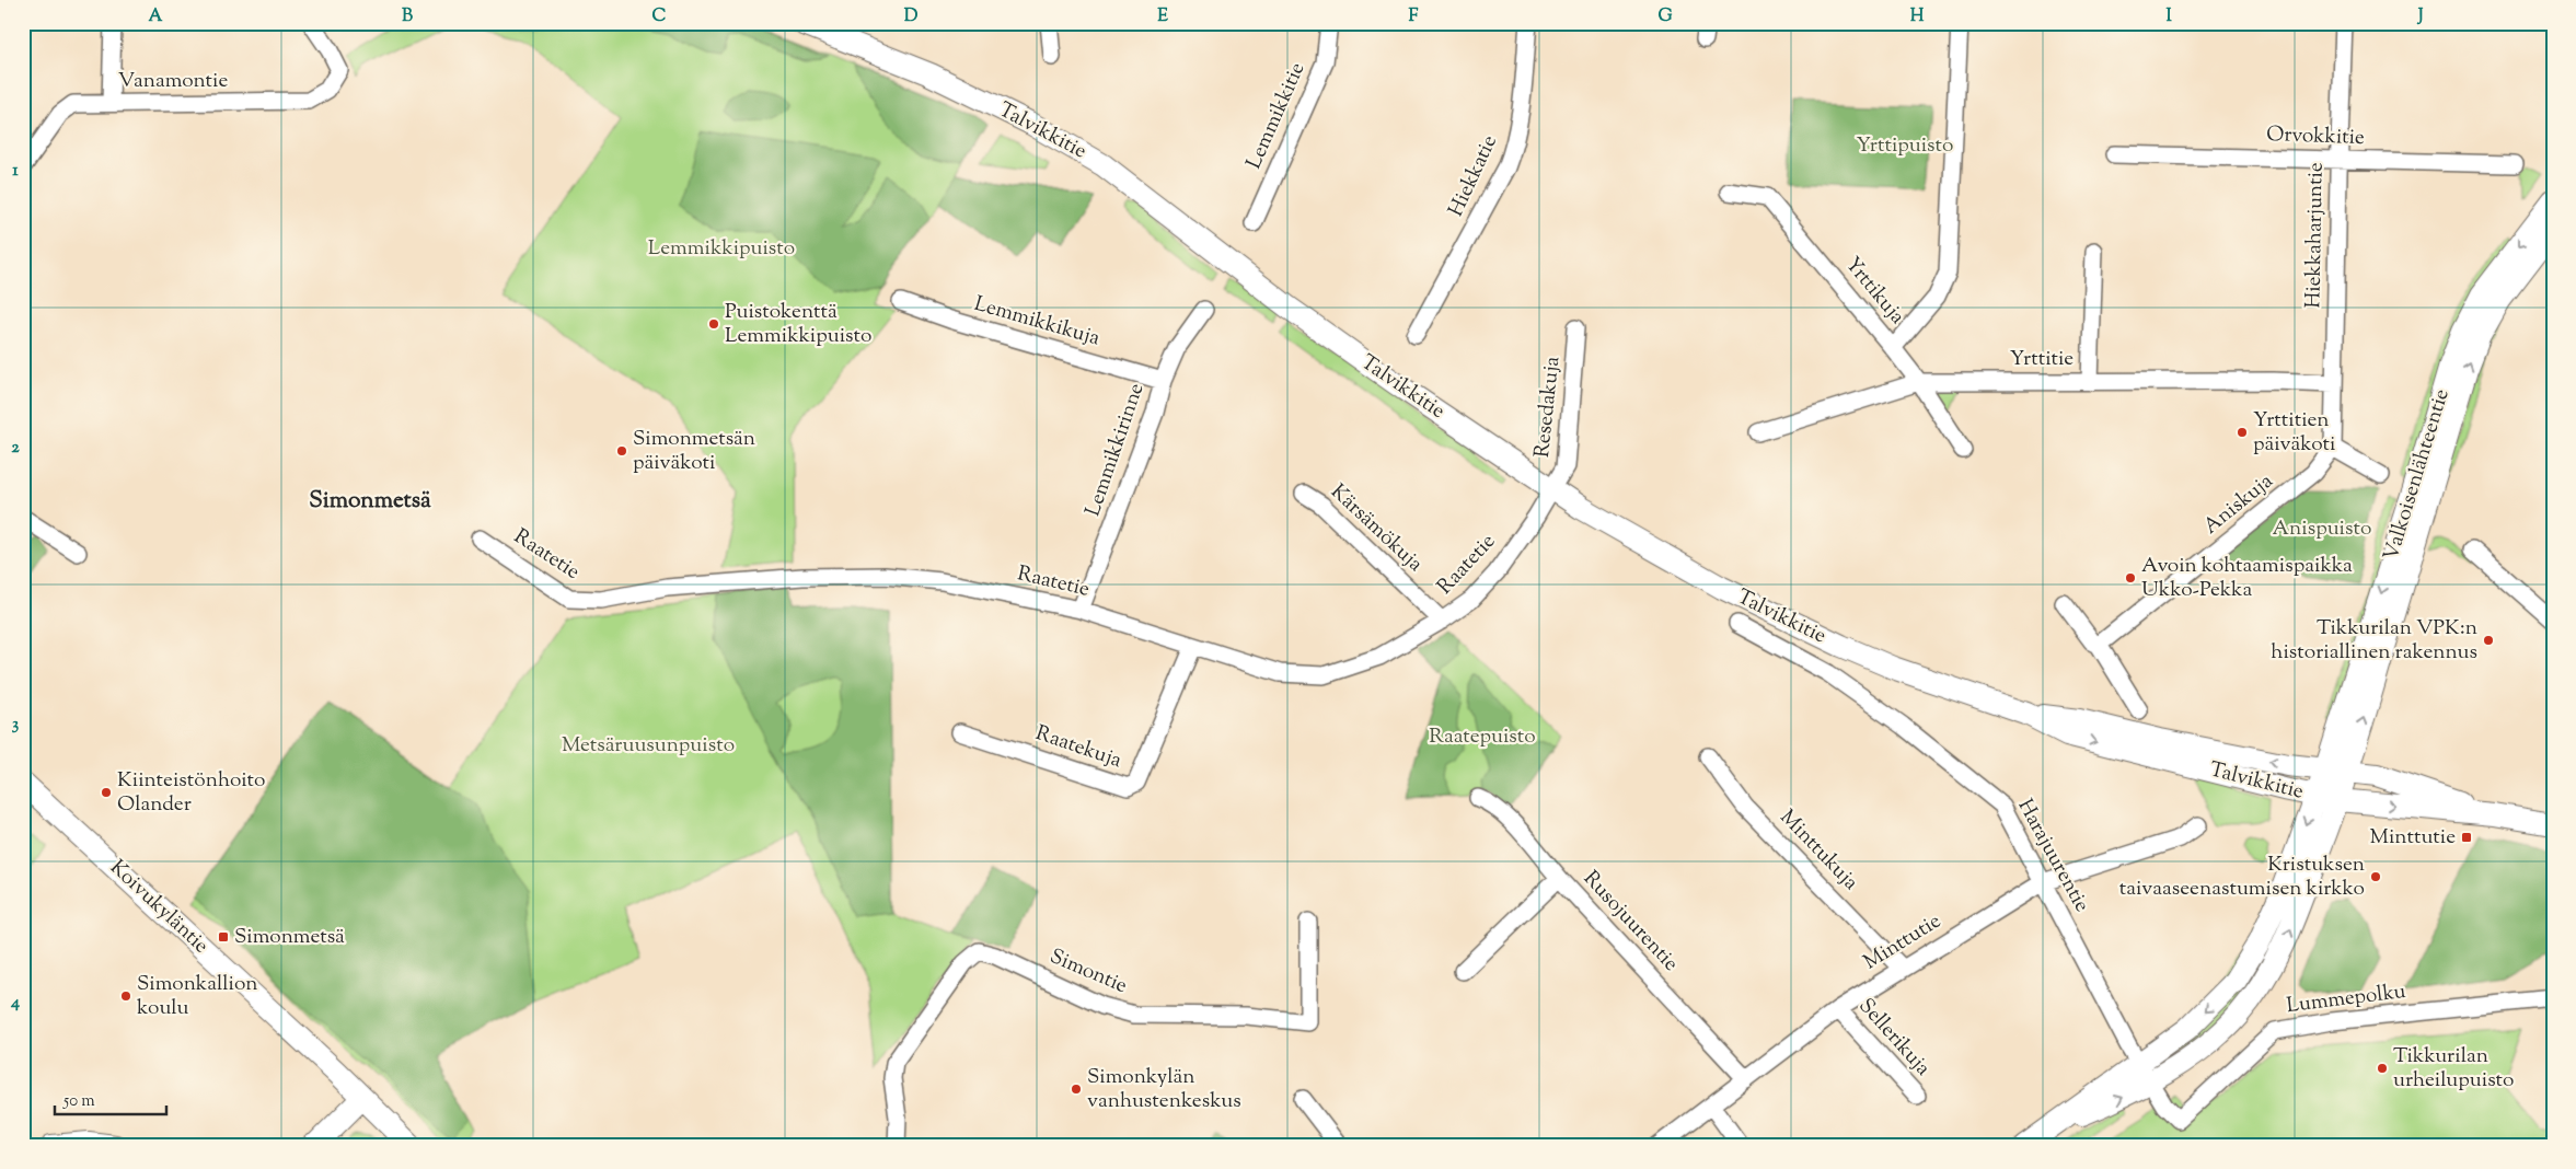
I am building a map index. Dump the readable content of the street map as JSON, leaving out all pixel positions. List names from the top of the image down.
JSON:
{
  "streets": {
    "main road": ["Talvikkitie", "Valkoisenlähteentie", "Koivukyläntie"],
    "street": [
      "Vanamontie",
      "Lemmikkitie",
      "Orvokkitie",
      "Hiekkatie",
      "Hiekkaharjuntie",
      "Yrttikuja",
      "Lemmikkikuja",
      "Yrttitie",
      "Resedakuja",
      "Lemmikkirinne",
      "Aniskuja",
      "Kärsämökuja",
      "Raatetie",
      "Raatekuja",
      "Minttukuja",
      "Harajuurentie",
      "Rusojuurentie",
      "Minttutie",
      "Simontie",
      "Lummepolku",
      "Sellerikuja"
    ]
  },
  "crossings": [
    ["Talvikkitie", "Resedakuja"],
    ["Talvikkitie", "Valkoisenlähteentie"],
    ["Talvikkitie", "Raatetie"],
    ["Orvokkitie", "Hiekkaharjuntie"],
    ["Hiekkaharjuntie", "Yrttitie"],
    ["Hiekkaharjuntie", "Aniskuja"],
    ["Yrttikuja", "Yrttitie"],
    ["Lemmikkikuja", "Lemmikkirinne"],
    ["Resedakuja", "Raatetie"],
    ["Lemmikkirinne", "Raatetie"],
    ["Valkoisenlähteentie", "Harajuurentie"],
    ["Kärsämökuja", "Raatetie"],
    ["Raatetie", "Raatekuja"],
    ["Minttukuja", "Minttutie"],
    ["Harajuurentie", "Minttutie"],
    ["Harajuurentie", "Lummepolku"],
    ["Rusojuurentie", "Minttutie"],
    ["Minttutie", "Sellerikuja"]
  ],
  "districts": ["Simonmetsä"],
  "parks": [
    "Yrttipuisto",
    "Lemmikkipuisto",
    "Anispuisto",
    "Raatepuisto",
    "Metsäruusunpuisto"
  ],
  "places": {
    "other": [
      "Puistokenttä Lemmikkipuisto",
      "Yrttitien päiväkoti",
      "Simonmetsän päiväkoti",
      "Avoin kohtaamispaikka Ukko-Pekka",
      "Tikkurilan VPK:n historiallinen rakennus",
      "Kiinteistönhoito Olander",
      "Kristuksen taivaaseenastumisen kirkko",
      "Simonkallion koulu",
      "Tikkurilan urheilupuisto",
      "Simonkylän vanhustenkeskus"
    ],
    "transit": ["Minttutie", "Simonmetsä"]
  },
  "scale_bar": "50 m",
  "grid": {
    "columns": [
      "A",
      "B",
      "C",
      "D",
      "E",
      "F",
      "G",
      "H",
      "I",
      "J"
    ],
    "rows": [
      "1",
      "2",
      "3",
      "4"
    ]
  }
}
